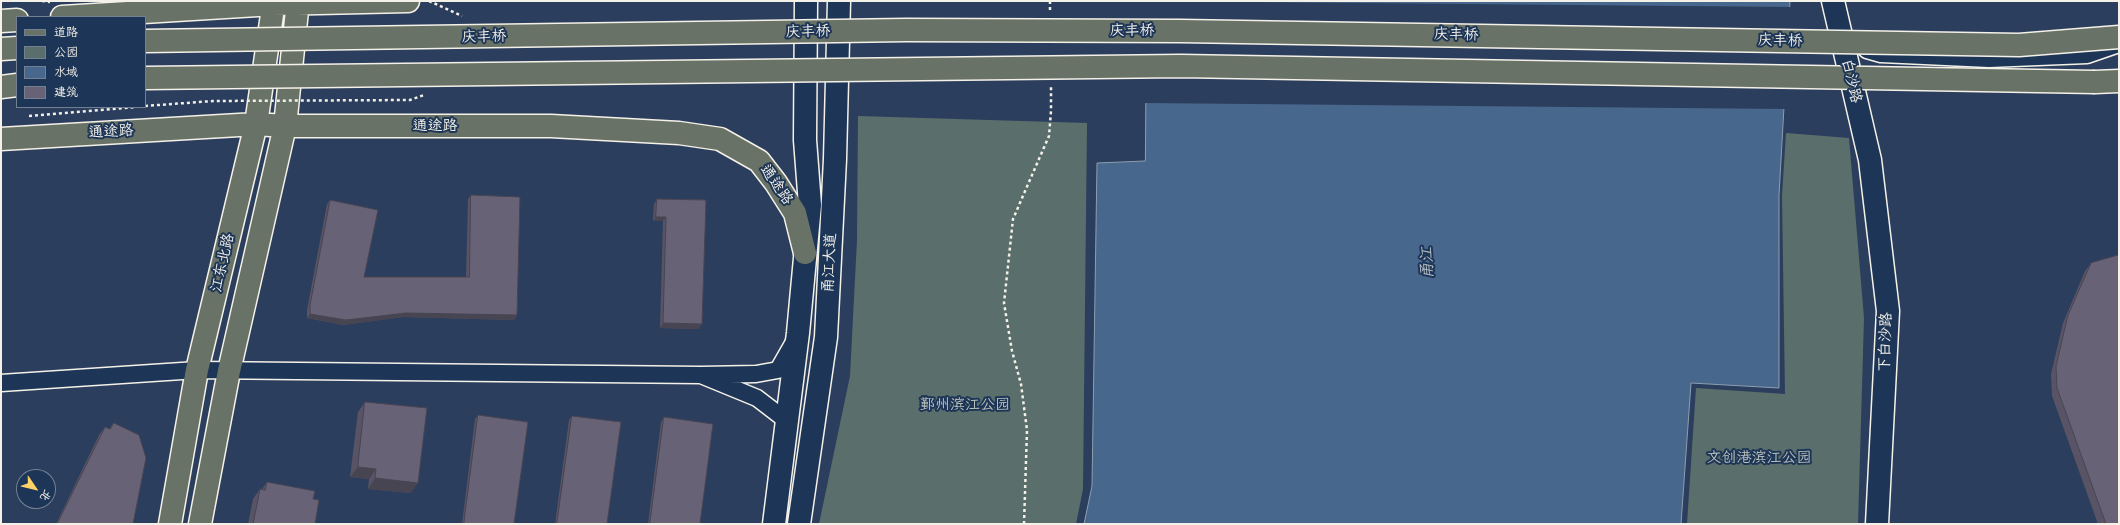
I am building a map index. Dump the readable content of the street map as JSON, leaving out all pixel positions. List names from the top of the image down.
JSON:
{
  "streets": {
    "main road": [
      "庆丰桥",
      "白沙路",
      "通途路",
      "江东北路",
      "甬江大道",
      "下白沙路"
    ]
  },
  "crossings": [
    ["白沙路", "下白沙路"],
    ["通途路", "江东北路"],
    ["通途路", "甬江大道"]
  ],
  "water": ["甬江"],
  "parks": ["鄞州滨江公园", "文创港滨江公园"],
  "legend": [
    "道路",
    "公园",
    "水域",
    "建筑"
  ],
  "north": "bottom right"
}
